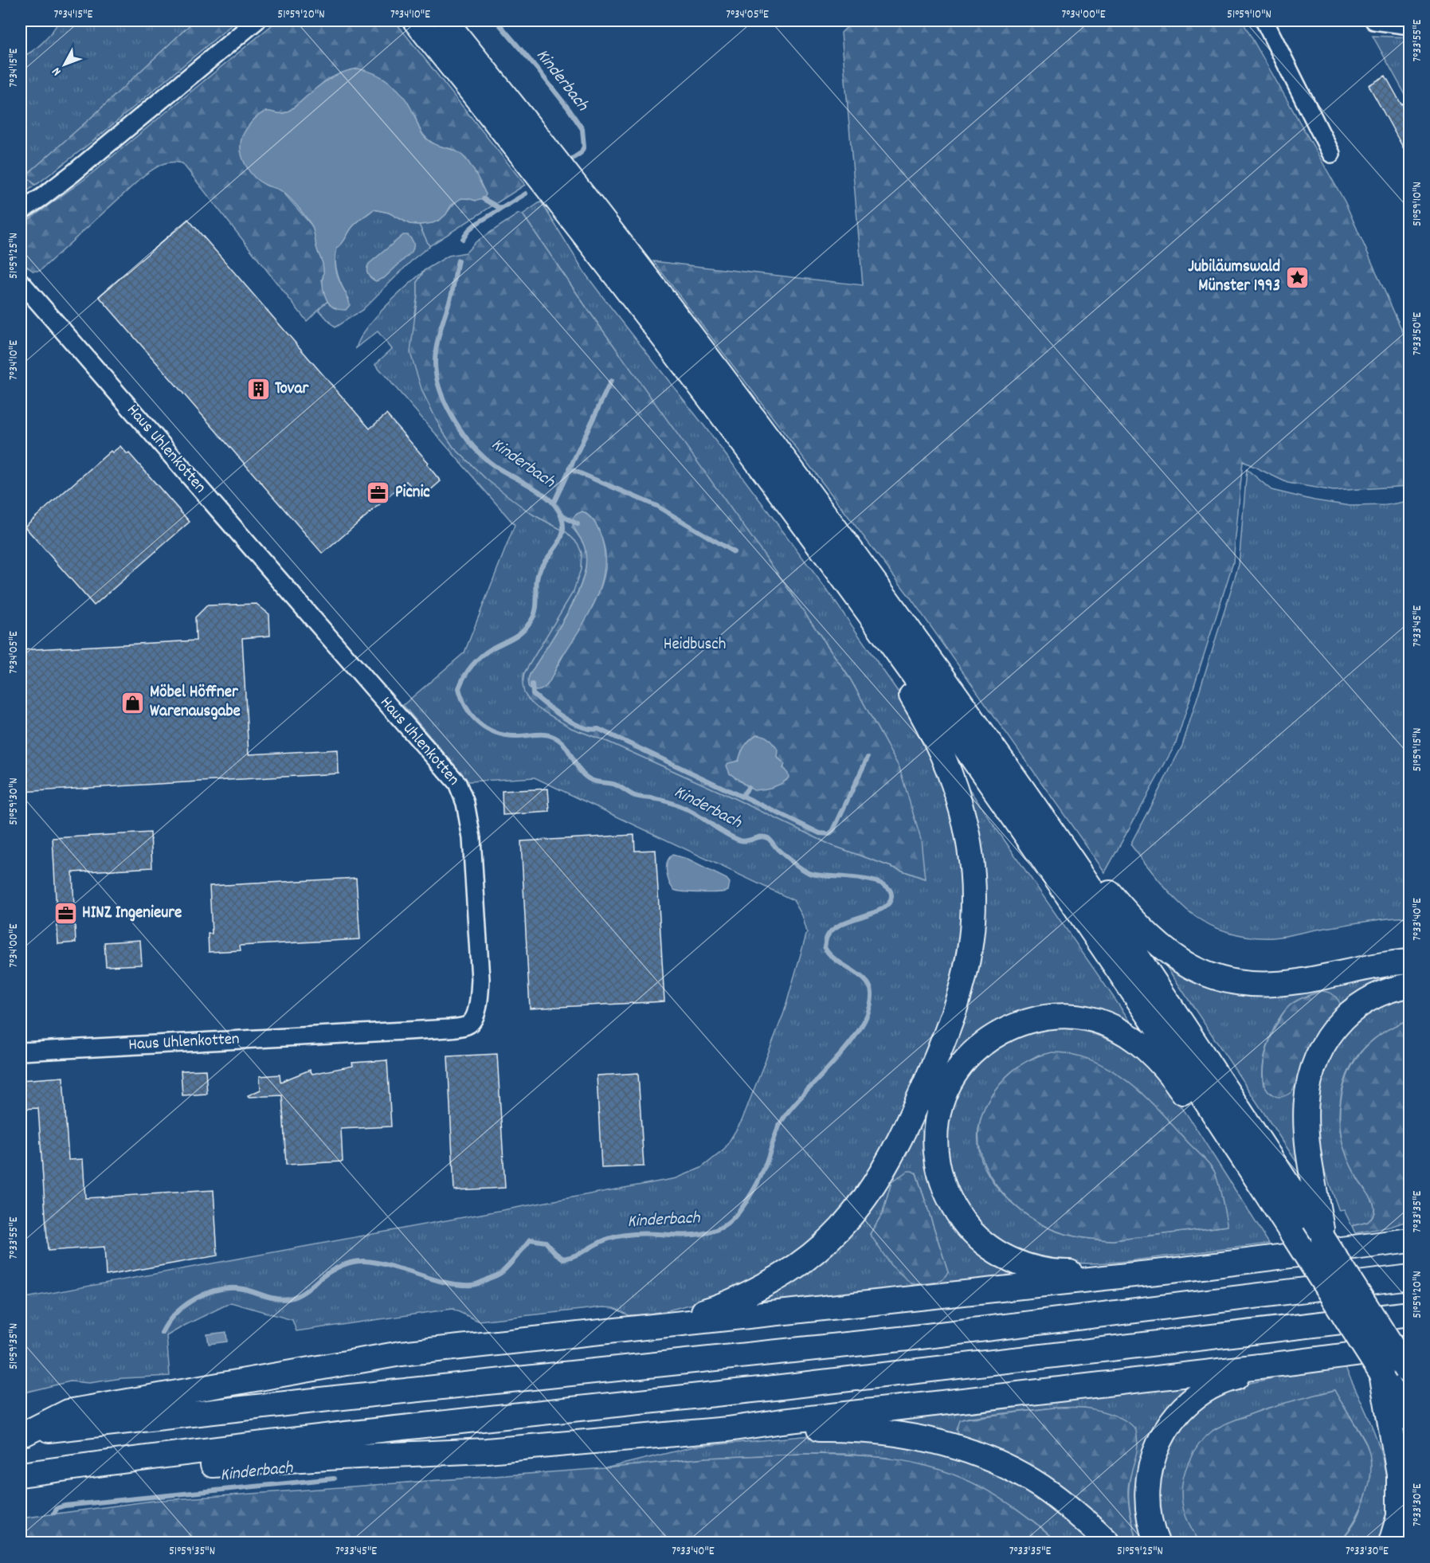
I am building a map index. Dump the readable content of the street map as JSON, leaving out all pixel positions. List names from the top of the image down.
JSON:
{
  "streets": {
    "street": ["Haus Uhlenkotten"]
  },
  "water": ["Kinderbach"],
  "parks": ["Heidbusch"],
  "places": {
    "place": ["Jubiläumswald Münster 1993"],
    "building": ["Tovar"],
    "office": ["Picnic", "HINZ Ingenieure"],
    "shop": ["Möbel Höffner Warenausgabe"]
  },
  "north": "bottom left",
  "coordinates": [
    "7°34'15\"E",
    "51°59'20\"N",
    "7°34'10\"E",
    "7°34'05\"E",
    "7°34'00\"E",
    "51°59'10\"N",
    "7°33'55\"E",
    "51°59'25\"N",
    "7°33'50\"E",
    "7°33'45\"E",
    "51°59'15\"N",
    "51°59'30\"N",
    "7°33'40\"E",
    "7°33'35\"E",
    "51°59'35\"N",
    "7°33'30\"E"
  ]
}
